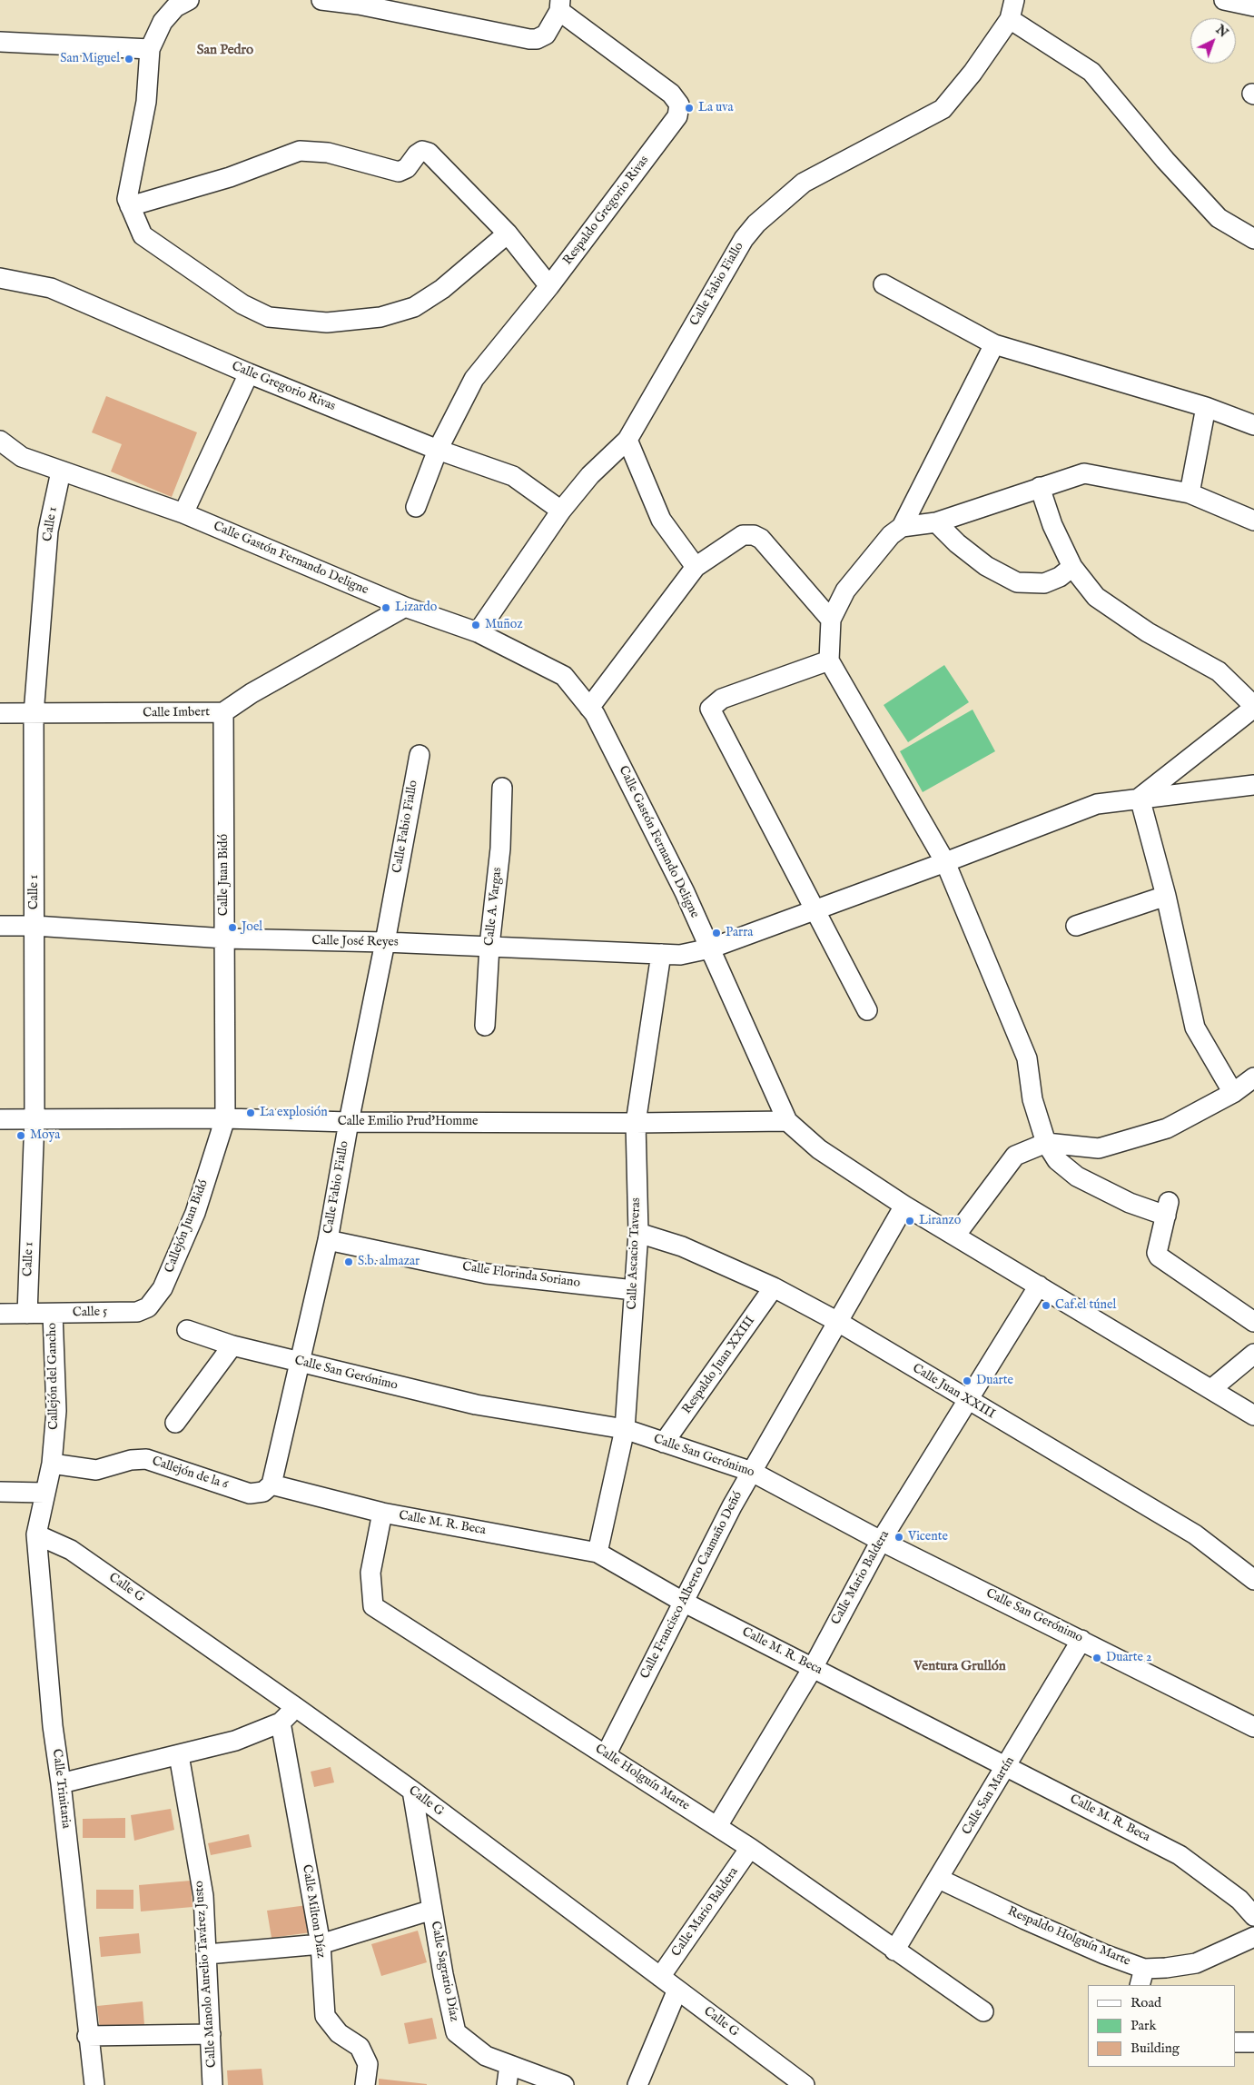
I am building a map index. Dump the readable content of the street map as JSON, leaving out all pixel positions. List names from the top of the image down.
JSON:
{
  "streets": {
    "street": [
      "Respaldo Gregorio Rivas",
      "Calle Fabio Fiallo",
      "Calle Gregorio Rivas",
      "Calle 1",
      "Calle Gastón Fernando Deligne",
      "Calle Imbert",
      "Calle Juan Bidó",
      "Calle A. Vargas",
      "Calle José Reyes",
      "Calle Emilio Prud'Homme",
      "Callejón Juan Bidó",
      "Calle Ascacio Taveras",
      "Calle Florinda Soriano",
      "Calle 5",
      "Respaldo Juan XXIII",
      "Calle San Gerónimo",
      "Callejón del Gancho",
      "Calle Juan XXIII",
      "Callejón de la 6",
      "Calle M. R. Beca",
      "Calle Mario Baldera",
      "Calle Francisco Alberto Caamaño Deñó",
      "Calle G",
      "Calle Holguín Marte",
      "Calle Trinitaria",
      "Calle San Martín",
      "Calle Milton Díaz",
      "Respaldo Holguín Marte",
      "Calle Sagrario Díaz",
      "Calle Manolo Aurelio Tavárez Justo"
    ]
  },
  "crossings": [
    ["Respaldo Gregorio Rivas", "Calle Gregorio Rivas"],
    ["Calle Fabio Fiallo", "Calle Gregorio Rivas"],
    ["Calle Fabio Fiallo", "Calle Gastón Fernando Deligne"],
    ["Calle Fabio Fiallo", "Calle José Reyes"],
    ["Calle Fabio Fiallo", "Calle Emilio Prud'Homme"],
    ["Calle Fabio Fiallo", "Calle Florinda Soriano"],
    ["Calle Fabio Fiallo", "Calle San Gerónimo"],
    ["Calle Fabio Fiallo", "Callejón de la 6"],
    ["Calle Fabio Fiallo", "Calle M. R. Beca"],
    ["Calle 1", "Calle Gastón Fernando Deligne"],
    ["Calle 1", "Calle Imbert"],
    ["Calle 1", "Calle José Reyes"],
    ["Calle 1", "Calle Emilio Prud'Homme"],
    ["Calle 1", "Calle 5"],
    ["Calle Gastón Fernando Deligne", "Calle Imbert"],
    ["Calle Gastón Fernando Deligne", "Calle José Reyes"],
    ["Calle Gastón Fernando Deligne", "Calle Emilio Prud'Homme"],
    ["Calle Gastón Fernando Deligne", "Calle Mario Baldera"],
    ["Calle Gastón Fernando Deligne", "Calle Francisco Alberto Caamaño Deñó"],
    ["Calle Imbert", "Calle Juan Bidó"],
    ["Calle Juan Bidó", "Calle José Reyes"],
    ["Calle Juan Bidó", "Calle Emilio Prud'Homme"],
    ["Calle Juan Bidó", "Callejón Juan Bidó"],
    ["Calle A. Vargas", "Calle José Reyes"],
    ["Calle José Reyes", "Calle Ascacio Taveras"],
    ["Calle Emilio Prud'Homme", "Callejón Juan Bidó"],
    ["Calle Emilio Prud'Homme", "Calle Ascacio Taveras"],
    ["Callejón Juan Bidó", "Calle 5"],
    ["Calle Ascacio Taveras", "Calle Florinda Soriano"],
    ["Calle Ascacio Taveras", "Calle San Gerónimo"],
    ["Calle Ascacio Taveras", "Calle Juan XXIII"],
    ["Calle Ascacio Taveras", "Calle M. R. Beca"],
    ["Calle 5", "Callejón del Gancho"],
    ["Respaldo Juan XXIII", "Calle San Gerónimo"],
    ["Respaldo Juan XXIII", "Calle Juan XXIII"],
    ["Calle San Gerónimo", "Calle Mario Baldera"],
    ["Calle San Gerónimo", "Calle Francisco Alberto Caamaño Deñó"],
    ["Calle San Gerónimo", "Calle San Martín"],
    ["Callejón del Gancho", "Callejón de la 6"],
    ["Callejón del Gancho", "Calle Trinitaria"],
    ["Calle Juan XXIII", "Calle Mario Baldera"],
    ["Calle Juan XXIII", "Calle Francisco Alberto Caamaño Deñó"],
    ["Callejón de la 6", "Calle M. R. Beca"],
    ["Calle M. R. Beca", "Calle Mario Baldera"],
    ["Calle M. R. Beca", "Calle Francisco Alberto Caamaño Deñó"],
    ["Calle M. R. Beca", "Calle Holguín Marte"],
    ["Calle M. R. Beca", "Calle San Martín"],
    ["Calle Mario Baldera", "Calle G"],
    ["Calle Mario Baldera", "Calle Holguín Marte"],
    ["Calle Francisco Alberto Caamaño Deñó", "Calle Holguín Marte"],
    ["Calle G", "Calle Trinitaria"],
    ["Calle G", "Calle Sagrario Díaz"],
    ["Calle Holguín Marte", "Calle San Martín"],
    ["Calle San Martín", "Respaldo Holguín Marte"]
  ],
  "districts": ["San Pedro", "Ventura Grullón"],
  "places": [
    "San Miguel",
    "La uva",
    "Lizardo",
    "Muñoz",
    "Joel",
    "Parra",
    "La explosión",
    "Moya",
    "Liranzo",
    "S.b. almazar",
    "Caf.el túnel",
    "Duarte",
    "Vicente",
    "Duarte 2"
  ],
  "legend": ["Road", "Park", "Building"],
  "north": "top right"
}
